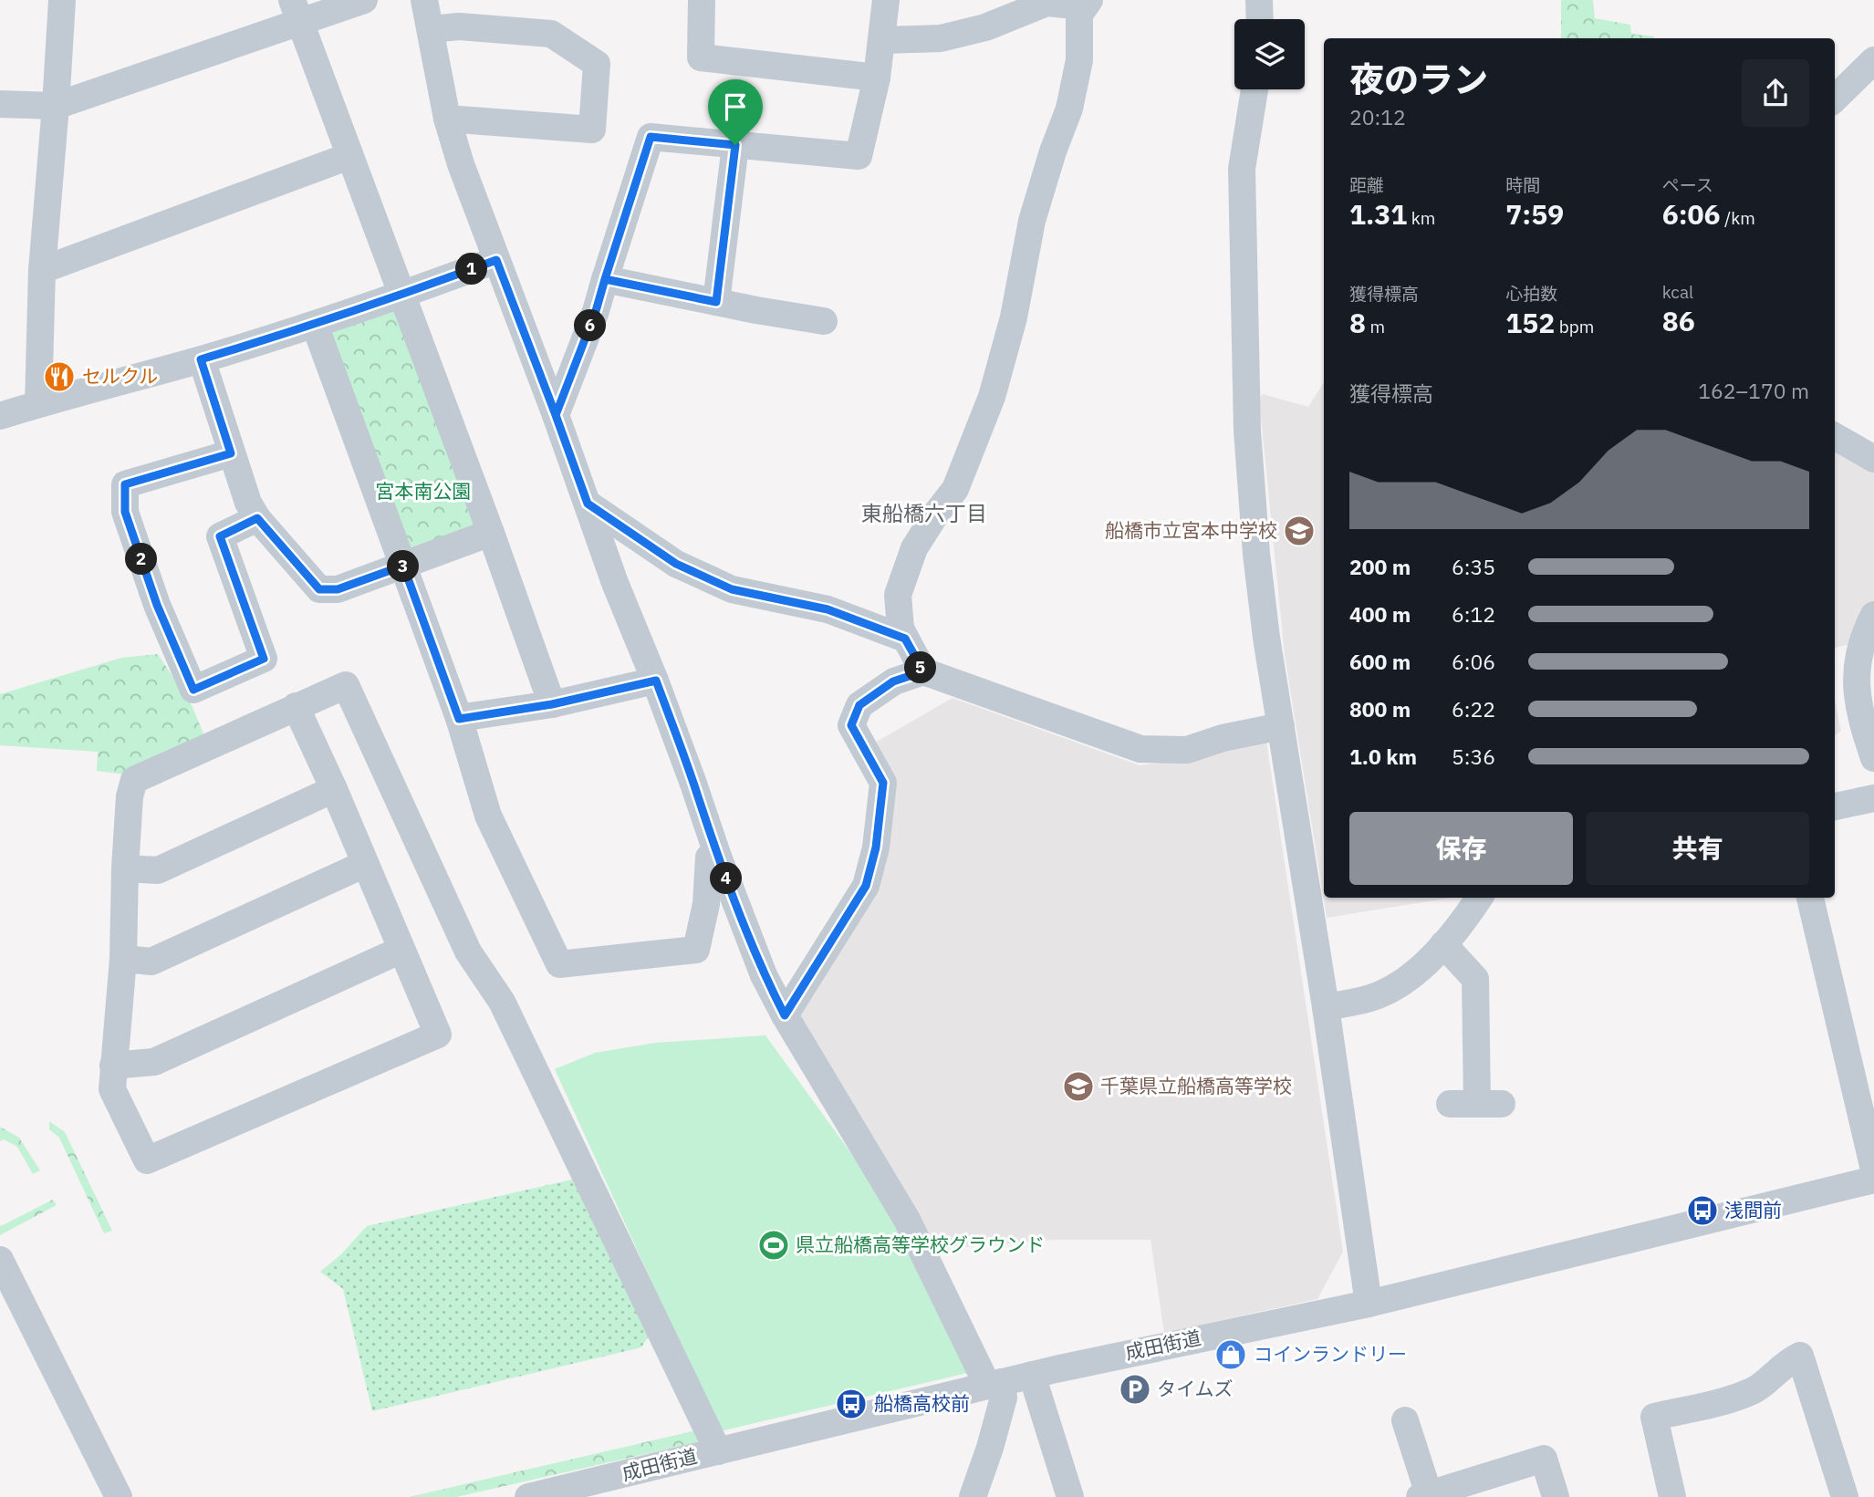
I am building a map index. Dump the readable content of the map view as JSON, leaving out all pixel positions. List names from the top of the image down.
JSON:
{
  "streets": {
    "street": ["成田街道"]
  },
  "districts": ["東船橋六丁目"],
  "parks": ["宮本南公園"],
  "places": {
    "restaurant": ["セルクル"],
    "school or university": ["船橋市立宮本中学校", "千葉県立船橋高等学校"],
    "bus stop": ["浅間前", "船橋高校前"],
    "sports": ["県立船橋高等学校グラウンド"],
    "shop": ["コインランドリー"],
    "parking": ["タイムズ"]
  },
  "page": {
    "heading": ["夜のラン", "20:12"],
    "stats": [
      ["距離", "1.31 km"],
      ["時間", "7:59"],
      ["ペース", "6:06 /km"],
      ["獲得標高", "8 m"],
      ["心拍数", "152 bpm"],
      ["kcal", "86"]
    ],
    "pins": [
      "1",
      "6",
      "2",
      "3",
      "5",
      "4"
    ],
    "chart": ["獲得標高", "162–170 m"],
    "list": [
      {
        "name": "200 m",
        "note": "6:35"
      },
      {
        "name": "400 m",
        "note": "6:12"
      },
      {
        "name": "600 m",
        "note": "6:06"
      },
      {
        "name": "800 m",
        "note": "6:22"
      },
      {
        "name": "1.0 km",
        "note": "5:36"
      }
    ],
    "buttons": ["保存", "共有"]
  }
}
